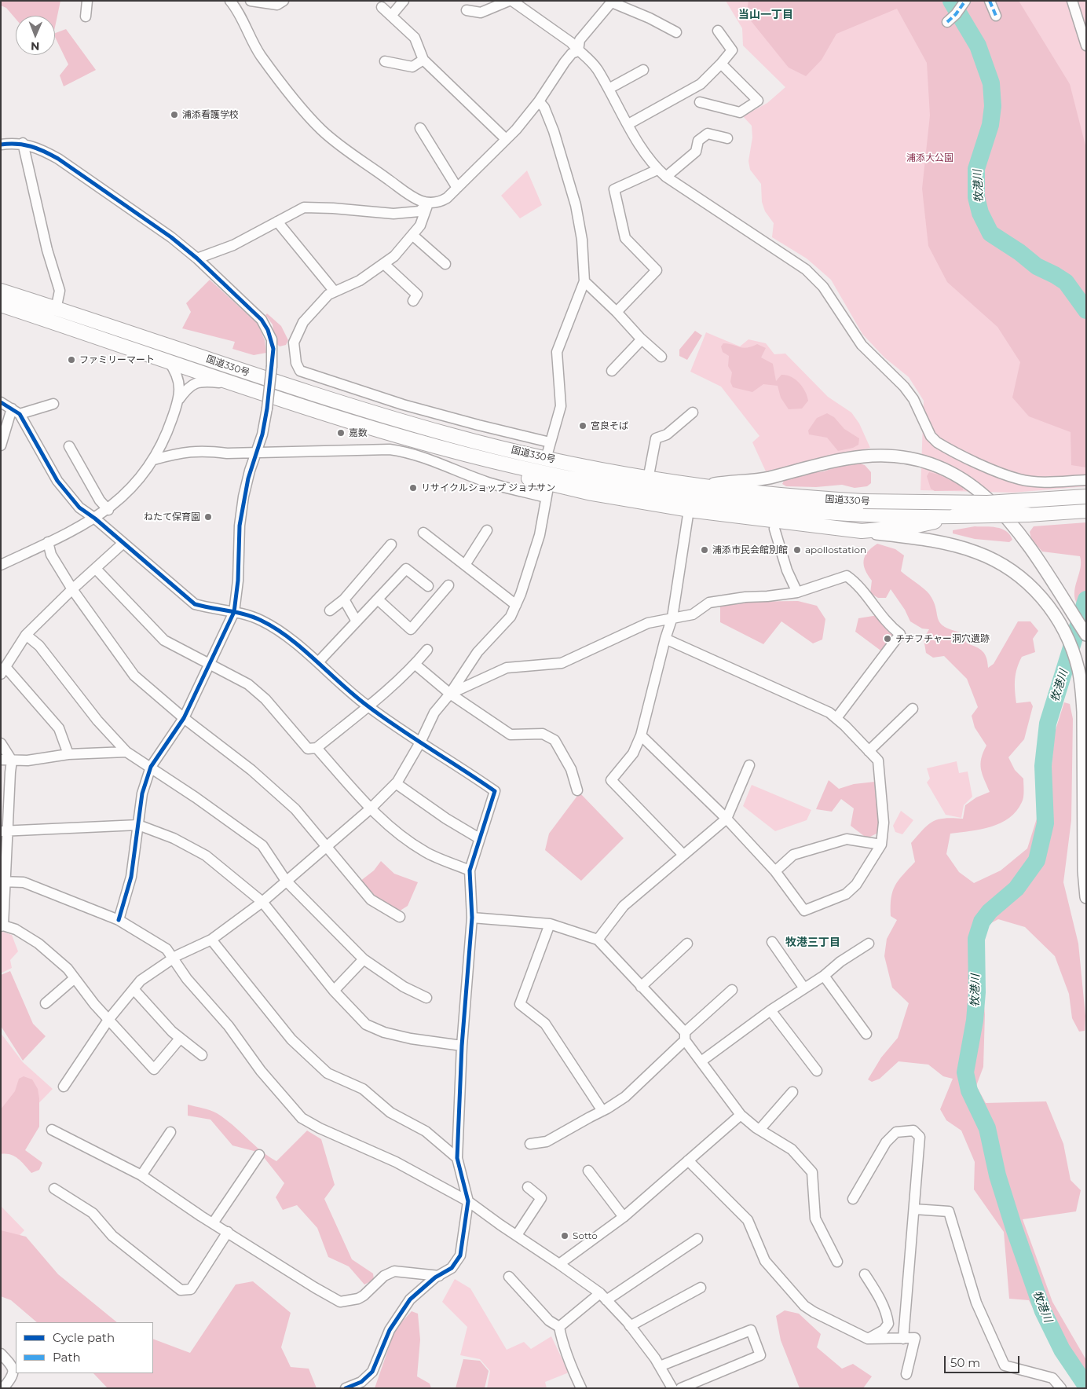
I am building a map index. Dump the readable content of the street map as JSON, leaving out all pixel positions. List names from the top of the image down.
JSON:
{
  "streets": {
    "highway": ["国道330号"]
  },
  "districts": ["当山一丁目", "牧港三丁目"],
  "water": ["牧港川"],
  "parks": ["浦添大公園"],
  "places": [
    "浦添看護学校",
    "ファミリーマート",
    "宮良そば",
    "嘉数",
    "リサイクルショップ ジョナサン",
    "ねたて保育園",
    "浦添市民会館別館",
    "apollostation",
    "チヂフチャー洞穴遺跡",
    "Sotto"
  ],
  "legend": ["Cycle path", "Path"],
  "scale_bar": "50 m",
  "north": "bottom"
}
